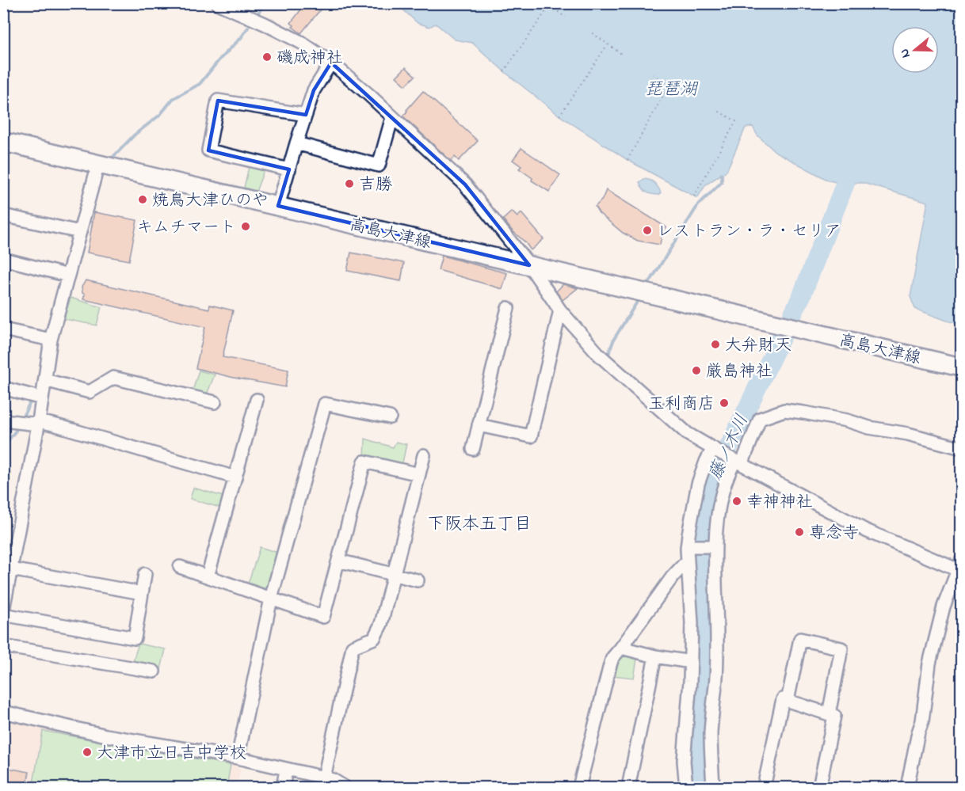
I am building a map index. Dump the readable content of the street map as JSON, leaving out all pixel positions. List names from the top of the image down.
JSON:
{
  "streets": {
    "main road": ["高島大津線"]
  },
  "districts": ["下阪本五丁目"],
  "water": ["琵琶湖", "藤ノ木川"],
  "places": [
    "磯成神社",
    "吉勝",
    "焼鳥大津ひのや",
    "キムチマート",
    "レストラン・ラ・セリア",
    "大弁財天",
    "厳島神社",
    "玉利商店",
    "幸神神社",
    "専念寺",
    "大津市立日吉中学校"
  ],
  "north": "left"
}
